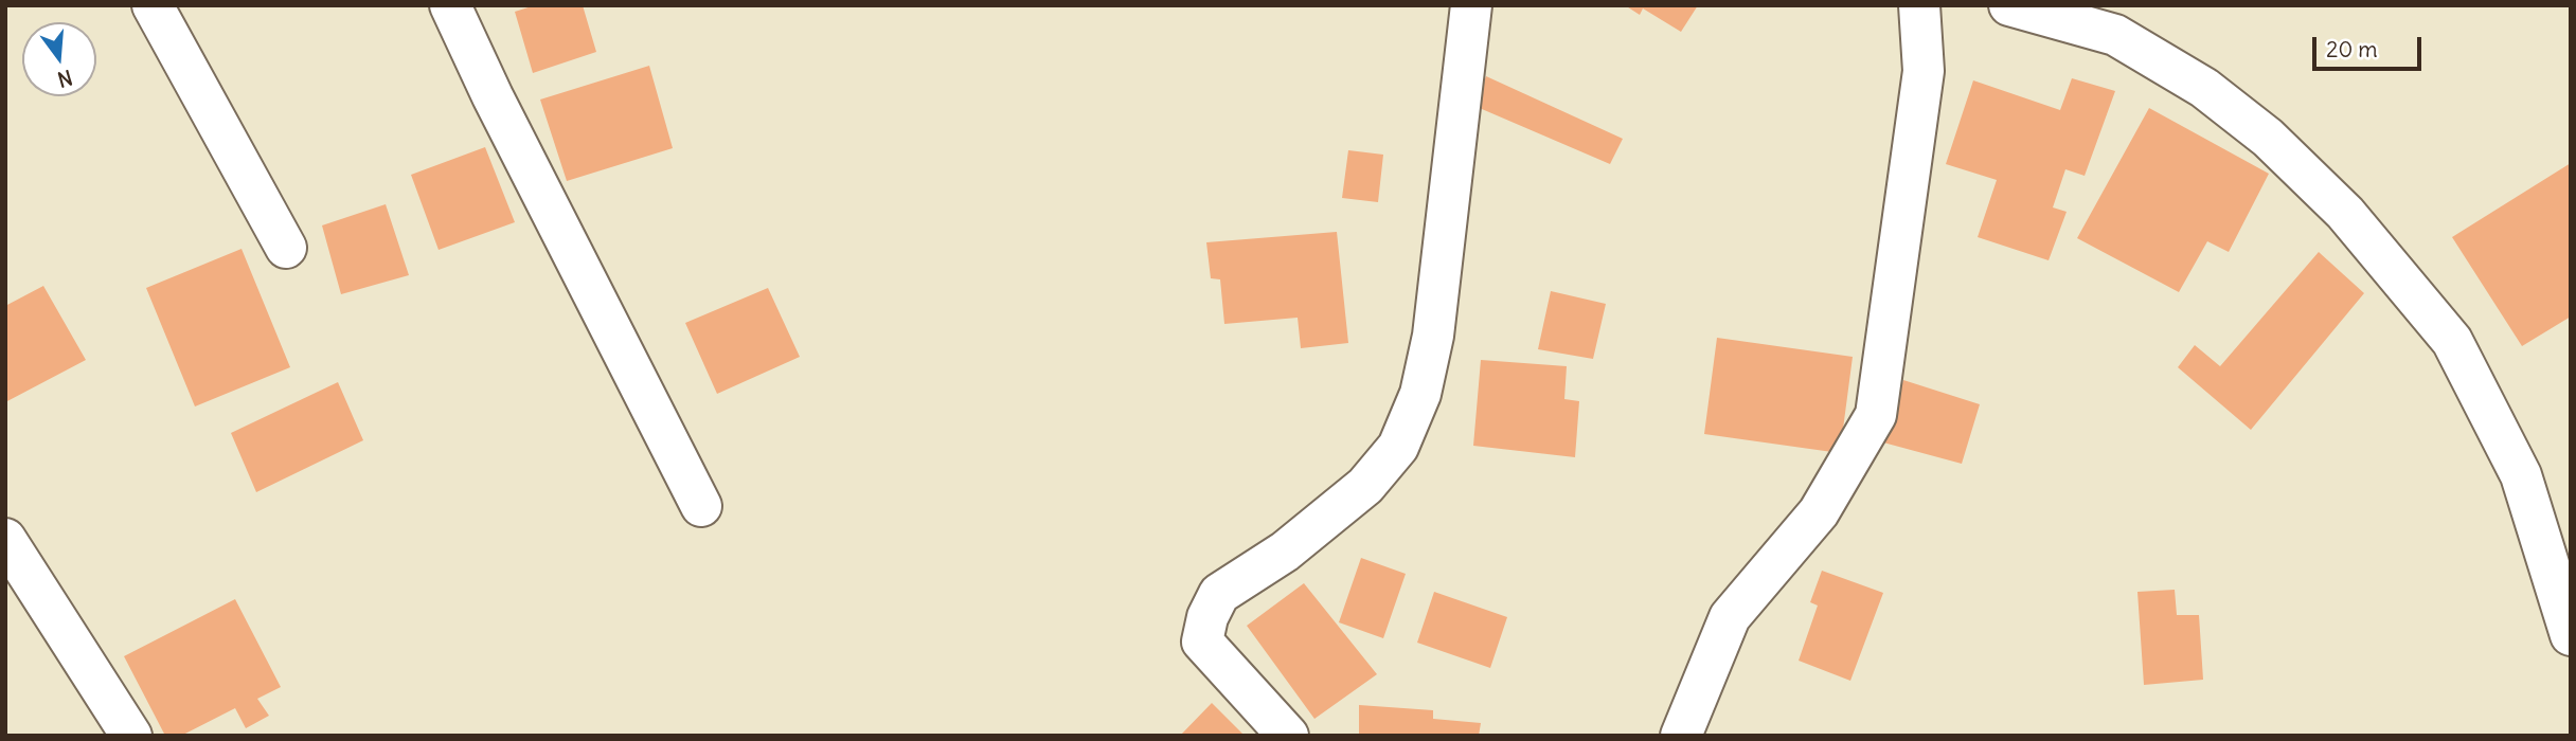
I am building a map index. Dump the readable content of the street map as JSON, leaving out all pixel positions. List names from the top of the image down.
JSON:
{
  "scale_bar": "20 m",
  "north": "bottom"
}
